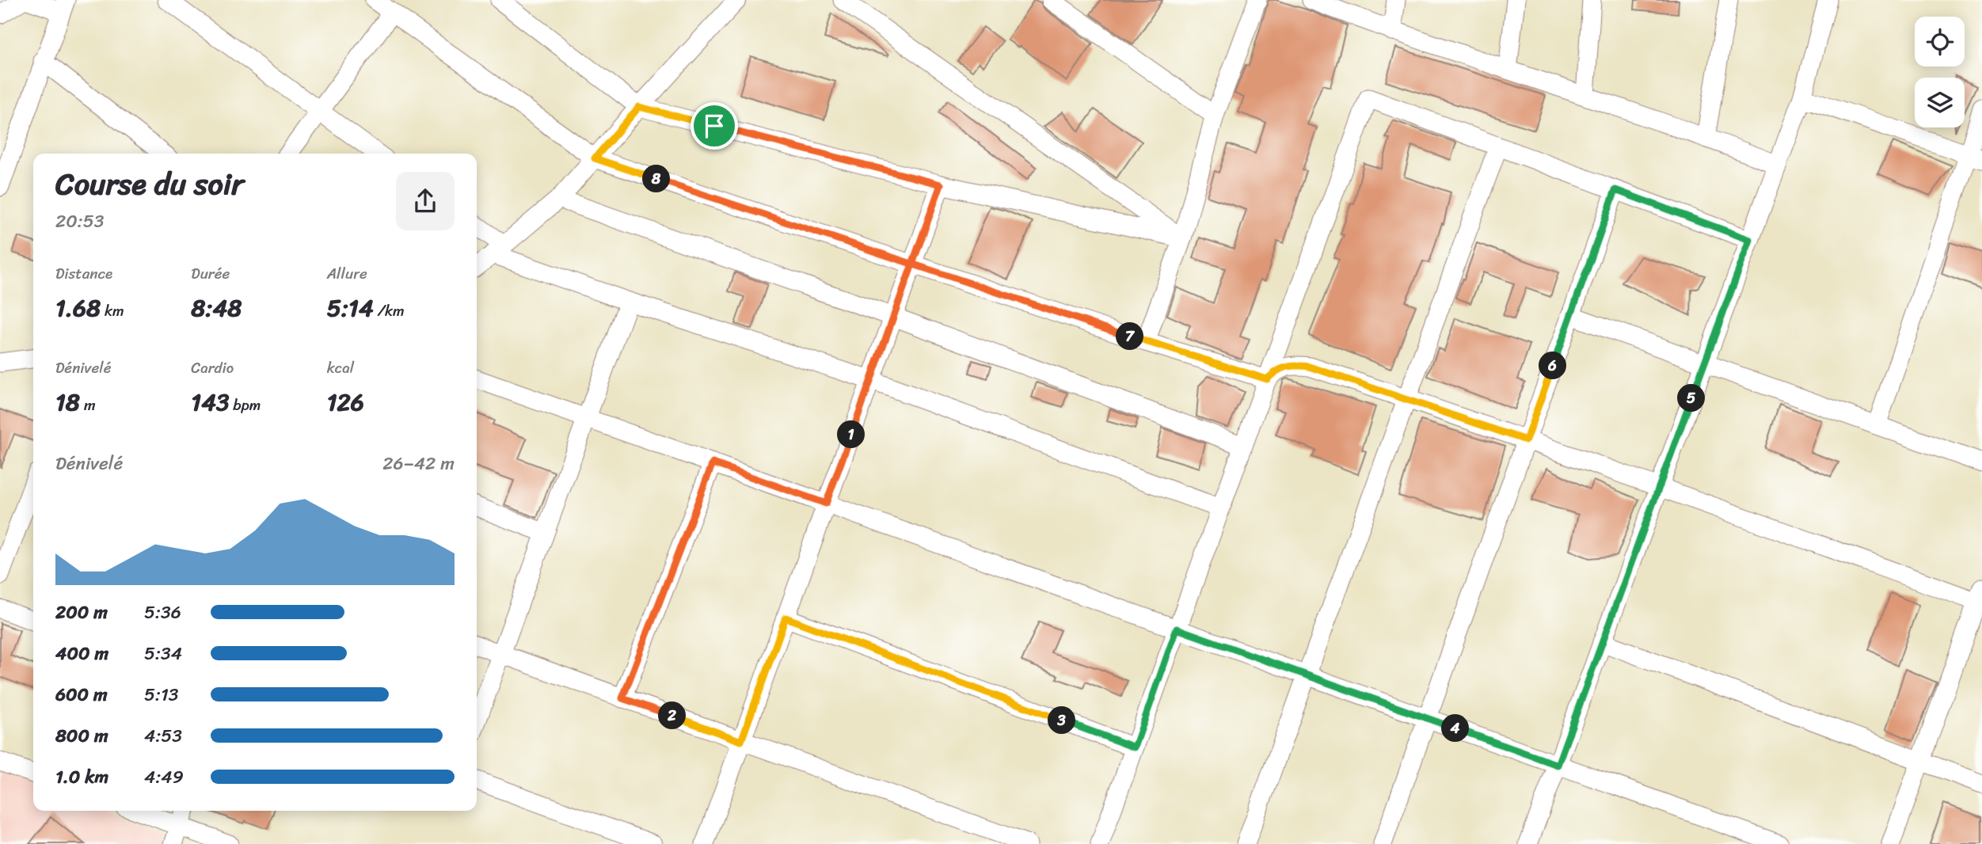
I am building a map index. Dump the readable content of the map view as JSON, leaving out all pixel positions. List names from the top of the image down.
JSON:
{
  "page": {
    "heading": ["Course du soir", "20:53"],
    "pins": [
      "8",
      "7",
      "6",
      "5",
      "1",
      "2",
      "3",
      "4"
    ],
    "stats": [
      ["Distance", "1.68 km"],
      ["Durée", "8:48"],
      ["Allure", "5:14 /km"],
      ["Dénivelé", "18 m"],
      ["Cardio", "143 bpm"],
      ["kcal", "126"]
    ],
    "chart": ["Dénivelé", "26–42 m"],
    "list": [
      {
        "name": "200 m",
        "note": "5:36"
      },
      {
        "name": "400 m",
        "note": "5:34"
      },
      {
        "name": "600 m",
        "note": "5:13"
      },
      {
        "name": "800 m",
        "note": "4:53"
      },
      {
        "name": "1.0 km",
        "note": "4:49"
      }
    ]
  }
}
